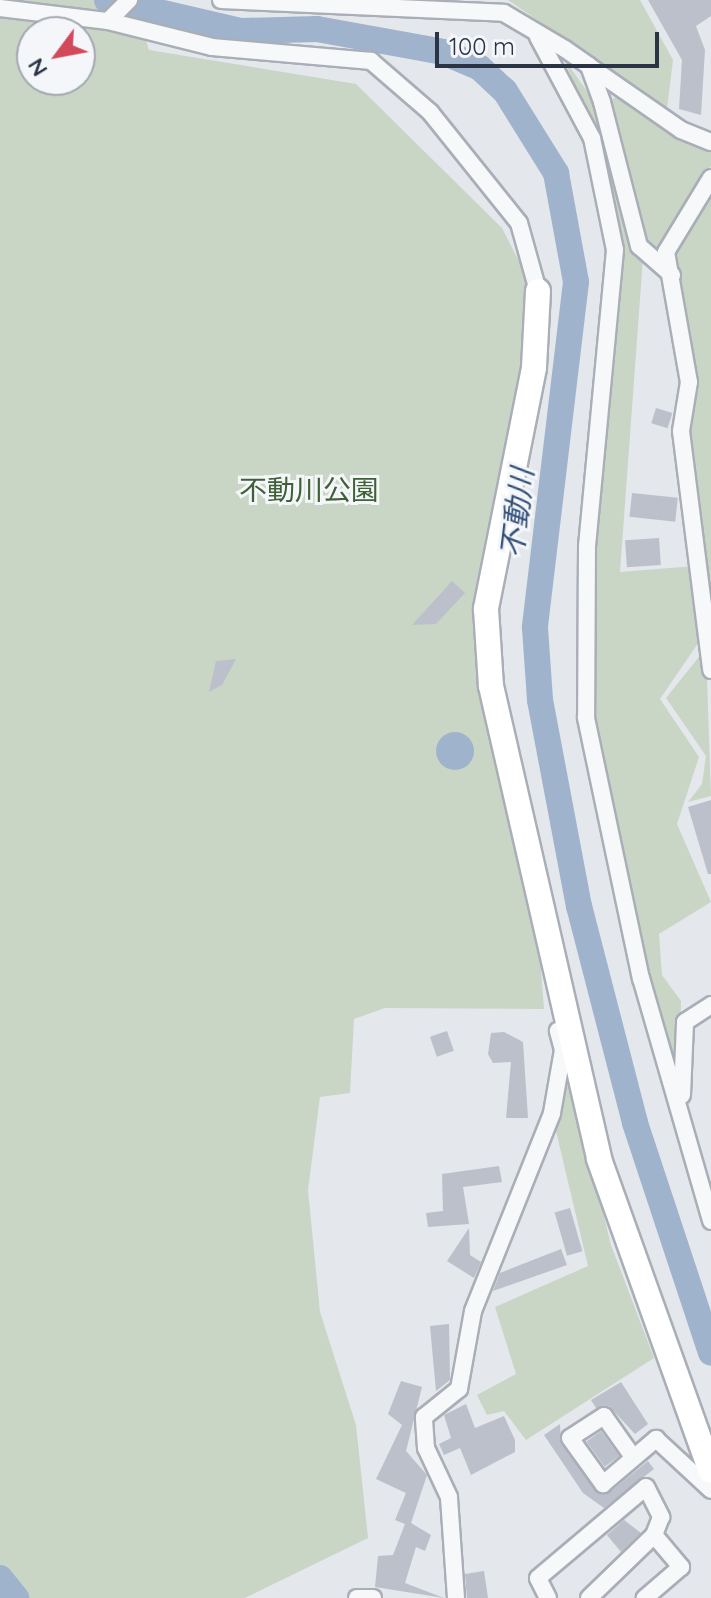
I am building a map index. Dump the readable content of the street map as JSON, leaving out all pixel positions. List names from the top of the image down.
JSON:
{
  "water": ["不動川"],
  "parks": ["不動川公園"],
  "scale_bar": "100 m",
  "north": "bottom left"
}
